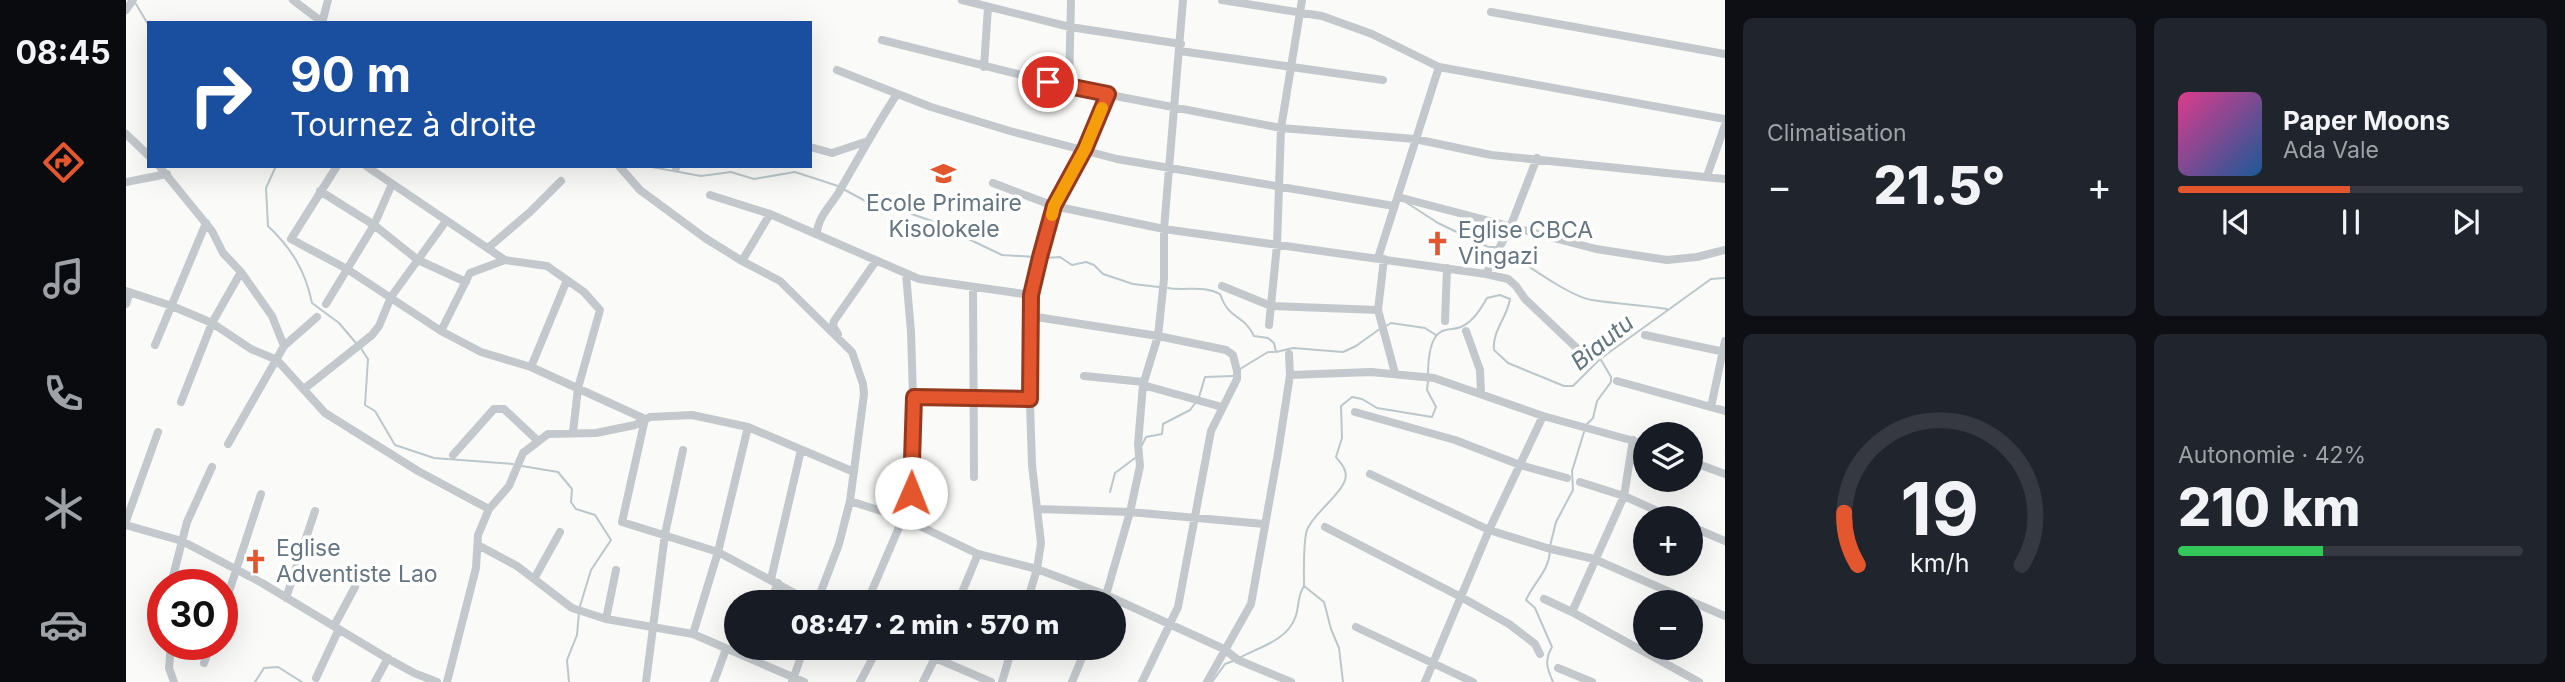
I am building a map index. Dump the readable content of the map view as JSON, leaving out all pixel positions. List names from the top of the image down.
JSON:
{
  "water": ["Biautu"],
  "places": {
    "school or university": ["Ecole Primaire Kisolokele"],
    "church": ["Eglise CBCA Vingazi", "Eglise Adventiste Lao"]
  },
  "page": {
    "tabs": "08:45",
    "tile": [
      "Climatisation",
      ["Autonomie · 42%", "210 km"]
    ],
    "turn": ["90 m", "Tournez à droite"],
    "song": ["Paper Moons", "Ada Vale"],
    "heat": ["−", "21.5°", "+"],
    "map_buttons": ["+", "−"],
    "limit": "30",
    "trip": "08:47 · 2 min · 570 m",
    "gauge": ["19", "km/h"]
  }
}
